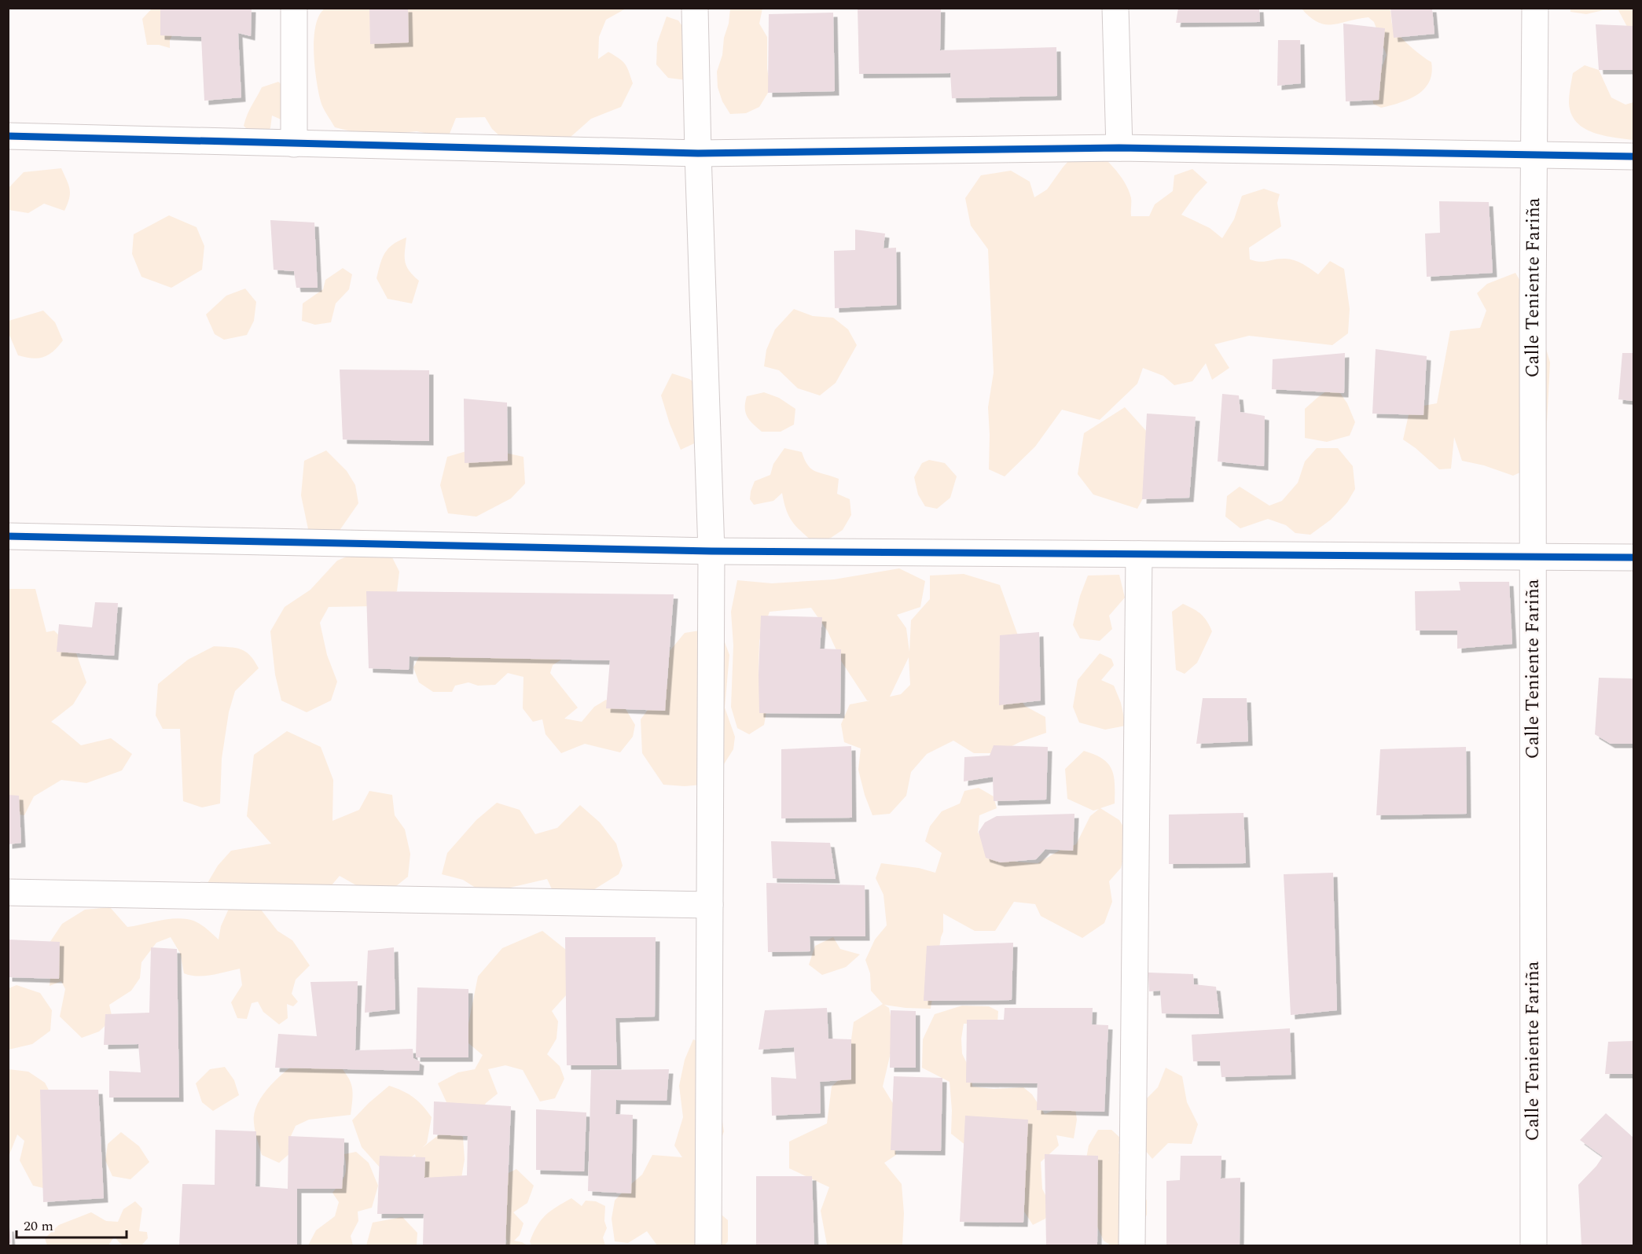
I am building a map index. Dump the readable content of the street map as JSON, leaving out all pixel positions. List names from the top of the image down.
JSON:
{
  "streets": {
    "street": ["Calle Teniente Fariña"]
  },
  "scale_bar": "20 m"
}
